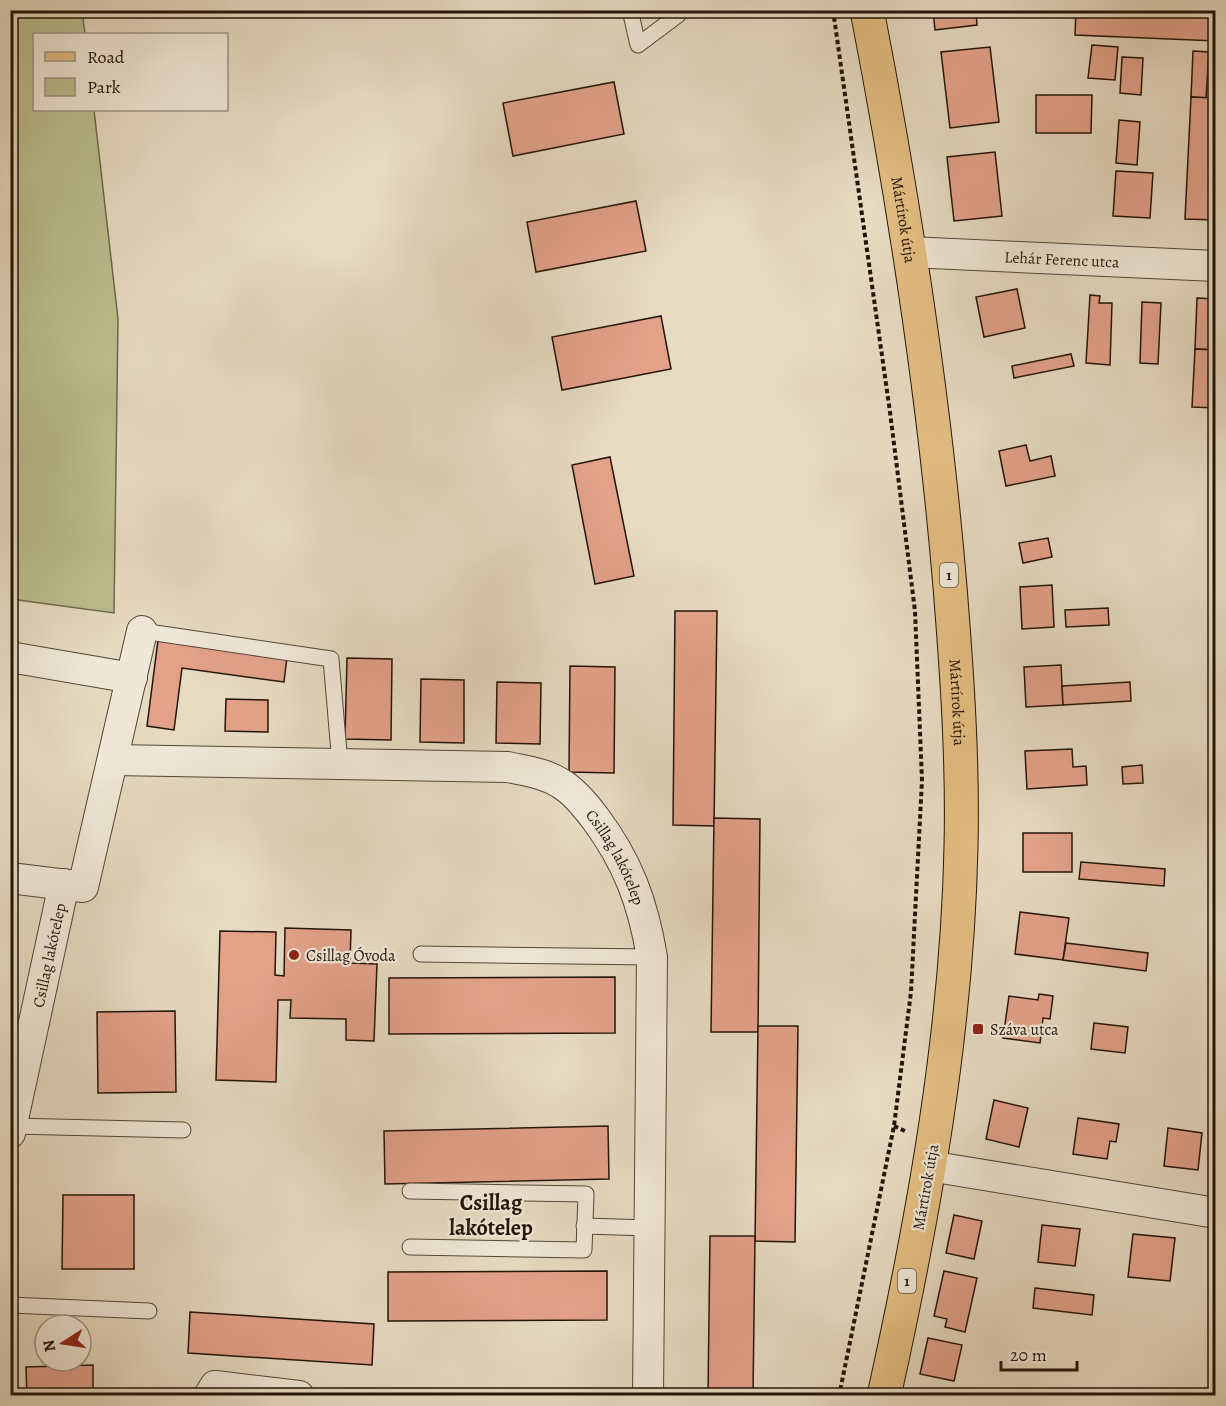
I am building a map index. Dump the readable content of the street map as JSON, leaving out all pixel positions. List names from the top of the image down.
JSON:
{
  "streets": {
    "main road": ["Mártírok útja", "1"],
    "street": ["Lehár Ferenc utca", "Csillag lakótelep"]
  },
  "crossings": [
    ["Mártírok útja", "Lehár Ferenc utca"]
  ],
  "districts": ["Csillag lakótelep"],
  "places": {
    "other": ["Csillag Óvoda"],
    "transit": ["Száva utca"]
  },
  "legend": ["Road", "Park"],
  "scale_bar": "20 m",
  "north": "left"
}
